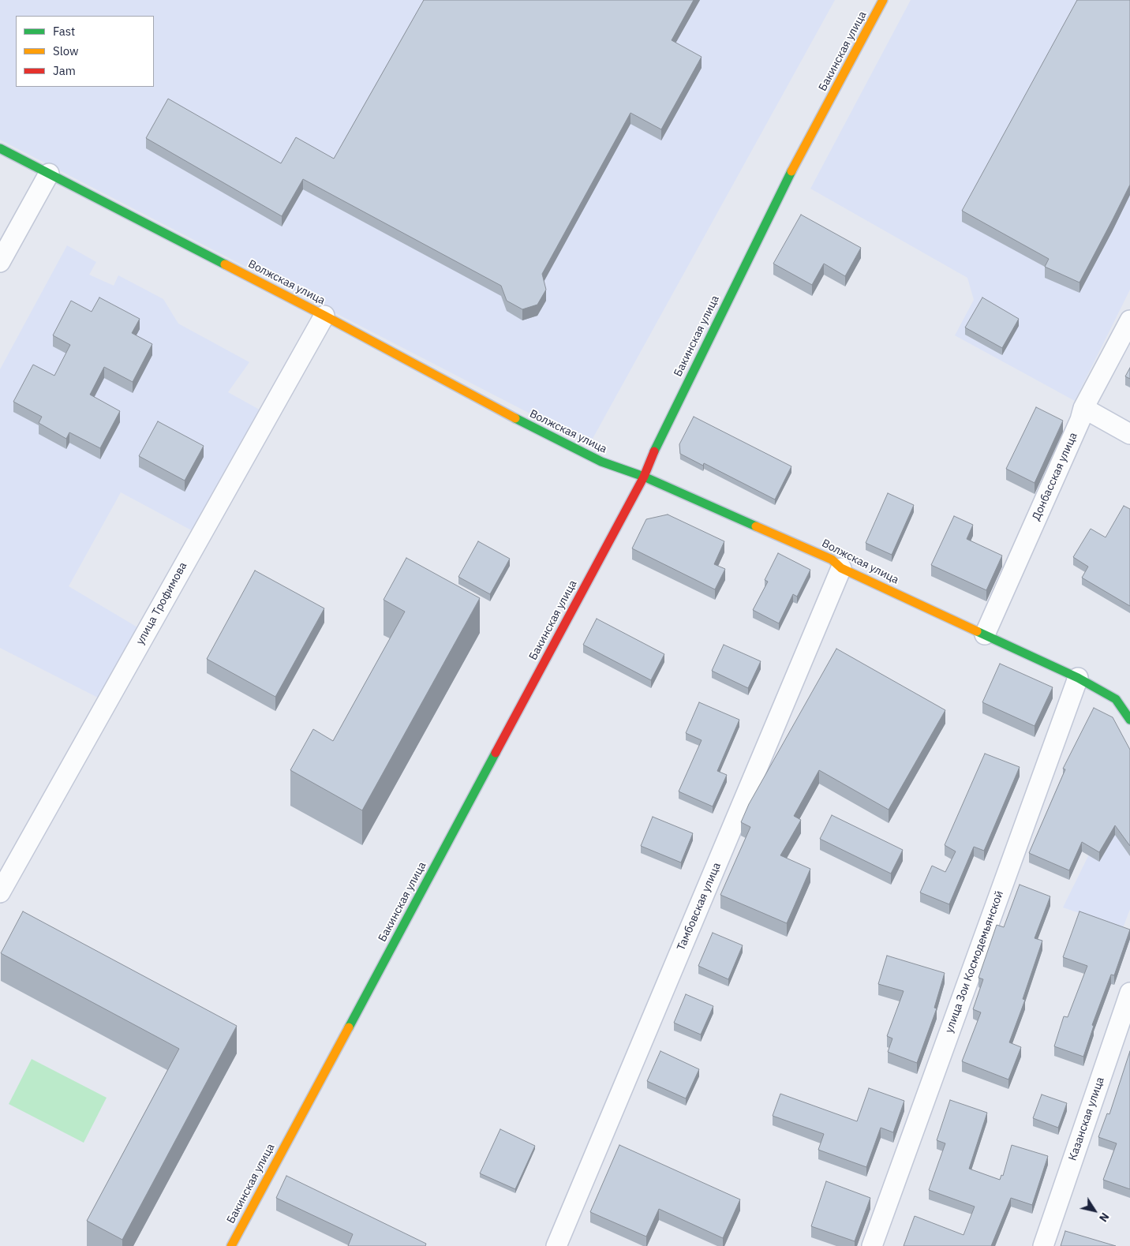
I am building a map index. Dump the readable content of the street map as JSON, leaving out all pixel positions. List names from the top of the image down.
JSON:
{
  "streets": {
    "main road": ["Бакинская улица", "Волжская улица"],
    "street": [
      "Донбасская улица",
      "улица Трофимова",
      "Тамбовская улица",
      "улица Зои Космодемьянской",
      "Казанская улица"
    ]
  },
  "crossings": [
    ["Бакинская улица", "Волжская улица"],
    ["Волжская улица", "Донбасская улица"],
    ["Волжская улица", "улица Трофимова"],
    ["Волжская улица", "Тамбовская улица"],
    ["Волжская улица", "улица Зои Космодемьянской"]
  ],
  "legend": ["Fast", "Slow", "Jam"],
  "north": "bottom right"
}
